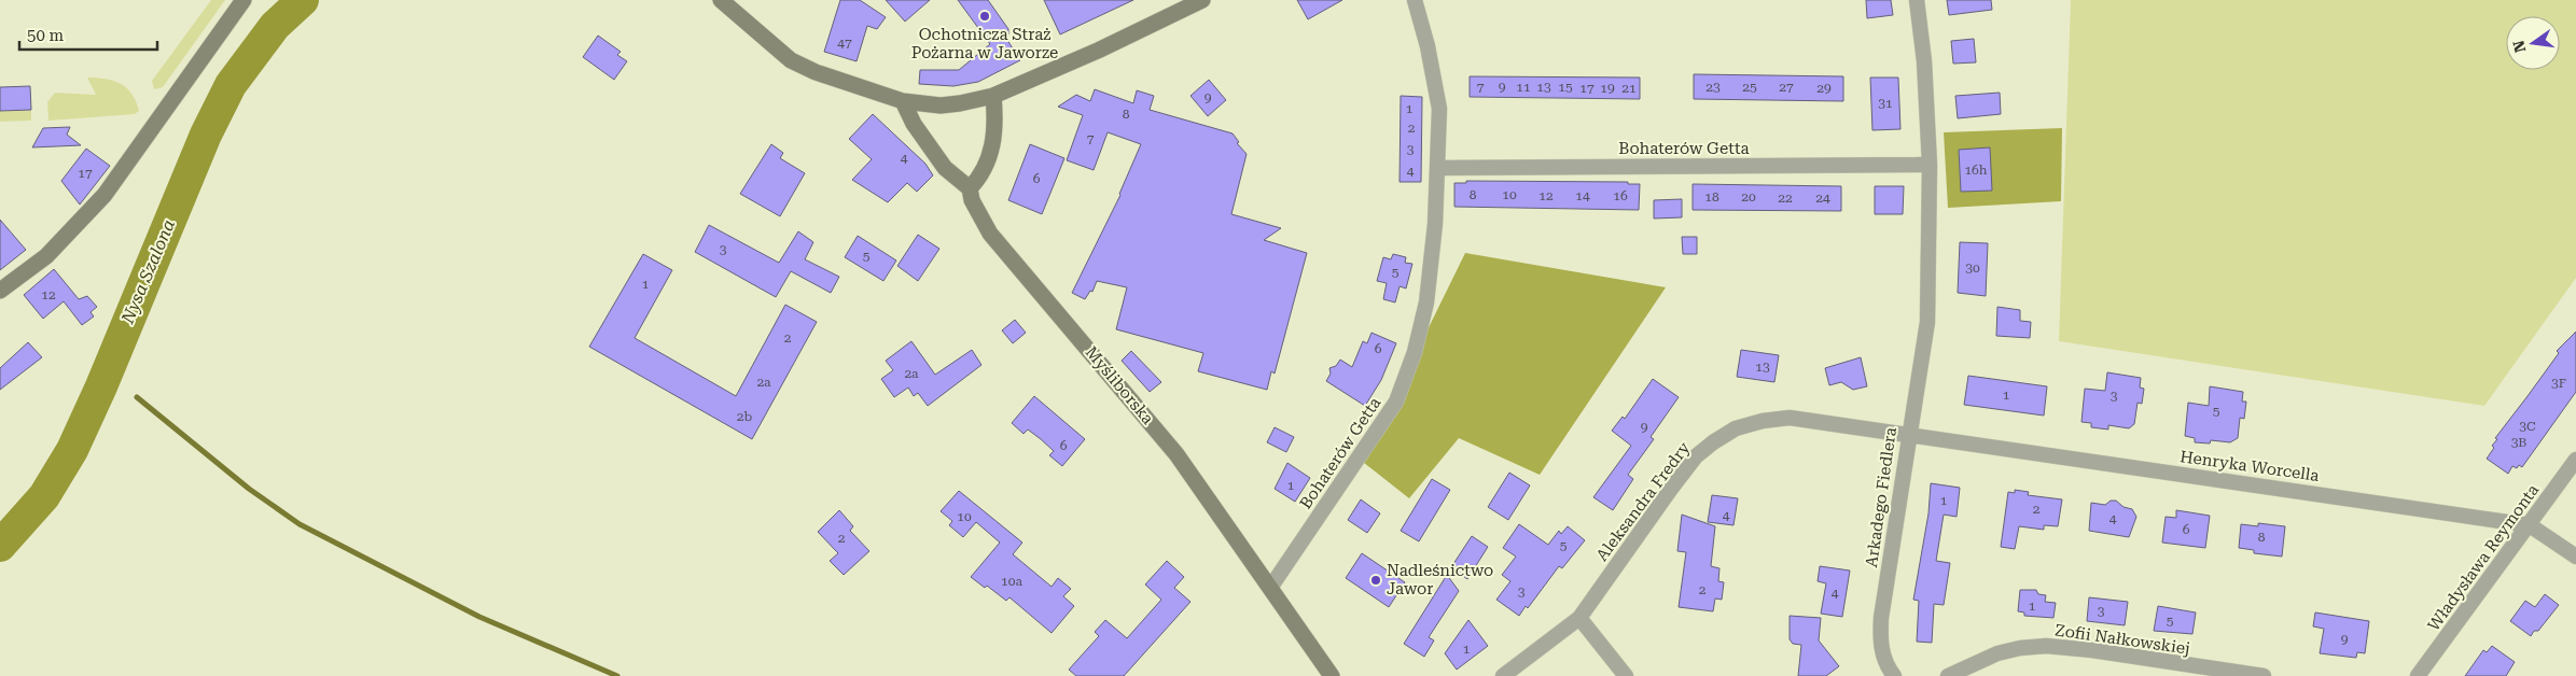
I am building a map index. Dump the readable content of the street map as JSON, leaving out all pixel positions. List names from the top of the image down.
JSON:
{
  "streets": {
    "main road": ["Myśliborska"],
    "street": [
      "Bohaterów Getta",
      "Henryka Worcella",
      "Arkadego Fiedlera",
      "Aleksandra Fredry",
      "Władysława Reymonta",
      "Zofii Nałkowskiej"
    ]
  },
  "crossings": [
    ["Bohaterów Getta", "Myśliborska"],
    ["Bohaterów Getta", "Arkadego Fiedlera"],
    ["Henryka Worcella", "Arkadego Fiedlera"],
    ["Henryka Worcella", "Aleksandra Fredry"],
    ["Henryka Worcella", "Władysława Reymonta"],
    ["Arkadego Fiedlera", "Aleksandra Fredry"]
  ],
  "water": ["Nysa Szalona"],
  "places": ["Ochotnicza Straż Pożarna w Jaworze", "Nadleśnictwo Jawor"],
  "house_numbers": [
    "47",
    "7",
    "9",
    "11",
    "13",
    "15",
    "23",
    "25",
    "27",
    "17",
    "19",
    "21",
    "29",
    "9",
    "31",
    "1",
    "8",
    "2",
    "7",
    "3",
    "4",
    "16h",
    "4",
    "17",
    "6",
    "8",
    "10",
    "12",
    "14",
    "16",
    "18",
    "20",
    "22",
    "24",
    "3",
    "5",
    "30",
    "5",
    "1",
    "12",
    "2",
    "6",
    "13",
    "2a",
    "2a",
    "3F",
    "1",
    "3",
    "5",
    "2b",
    "3C",
    "9",
    "3B",
    "6",
    "1",
    "1",
    "2",
    "4",
    "10",
    "4",
    "6",
    "8",
    "2",
    "5",
    "10a",
    "2",
    "3",
    "4",
    "1",
    "3",
    "5",
    "9",
    "1"
  ],
  "scale_bar": "50 m",
  "north": "left"
}
